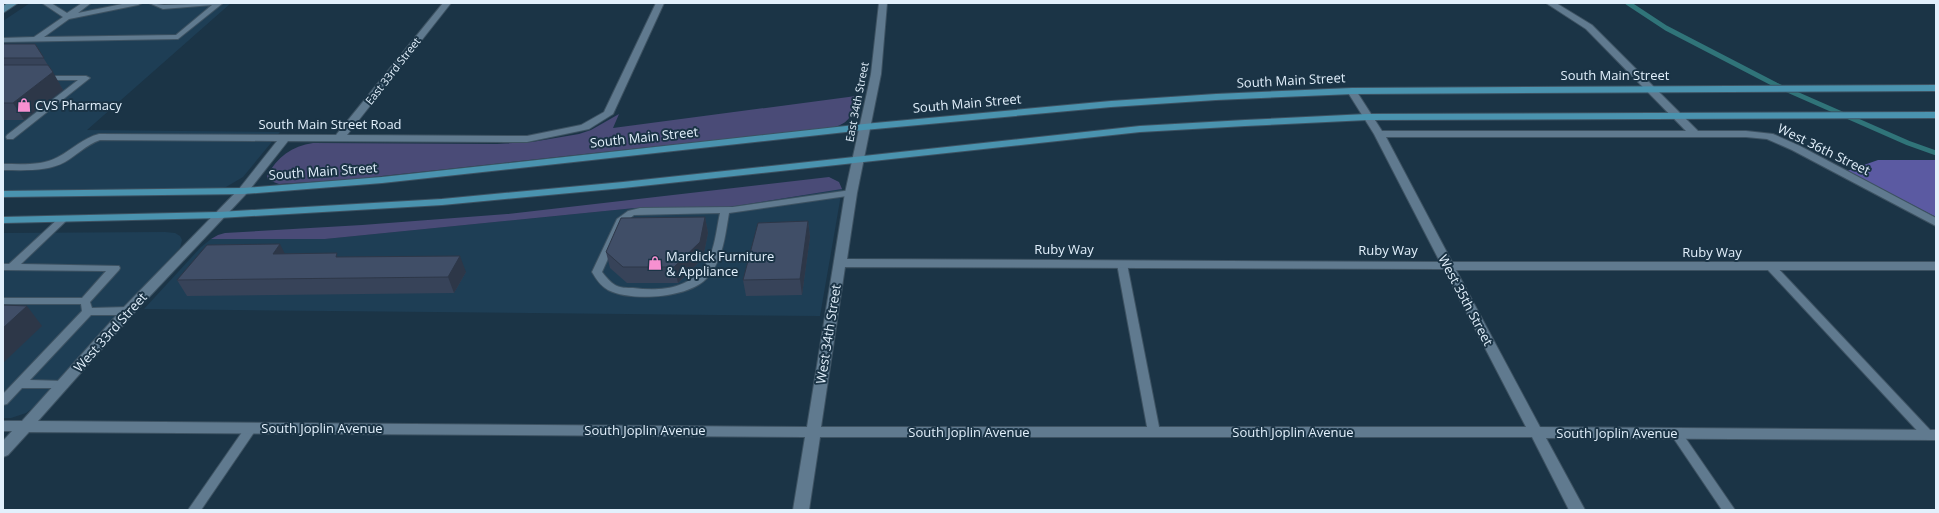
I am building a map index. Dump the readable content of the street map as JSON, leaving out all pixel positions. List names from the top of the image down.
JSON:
{
  "streets": {
    "main road": ["South Main Street"],
    "street": [
      "East 33rd Street",
      "East 34th Street",
      "South Main Street Road",
      "West 36th Street",
      "Ruby Way",
      "West 35th Street",
      "West 33rd Street",
      "West 34th Street",
      "South Joplin Avenue"
    ]
  },
  "crossings": [
    ["East 33rd Street", "South Main Street Road"],
    ["South Main Street", "East 34th Street"],
    ["South Main Street", "West 35th Street"],
    ["East 34th Street", "West 34th Street"],
    ["West 36th Street", "West 35th Street"],
    ["Ruby Way", "West 35th Street"],
    ["Ruby Way", "West 34th Street"],
    ["West 35th Street", "South Joplin Avenue"],
    ["West 33rd Street", "South Joplin Avenue"],
    ["West 34th Street", "South Joplin Avenue"]
  ],
  "places": {
    "shop": ["CVS Pharmacy", "Mardick Furniture & Appliance"]
  }
}
